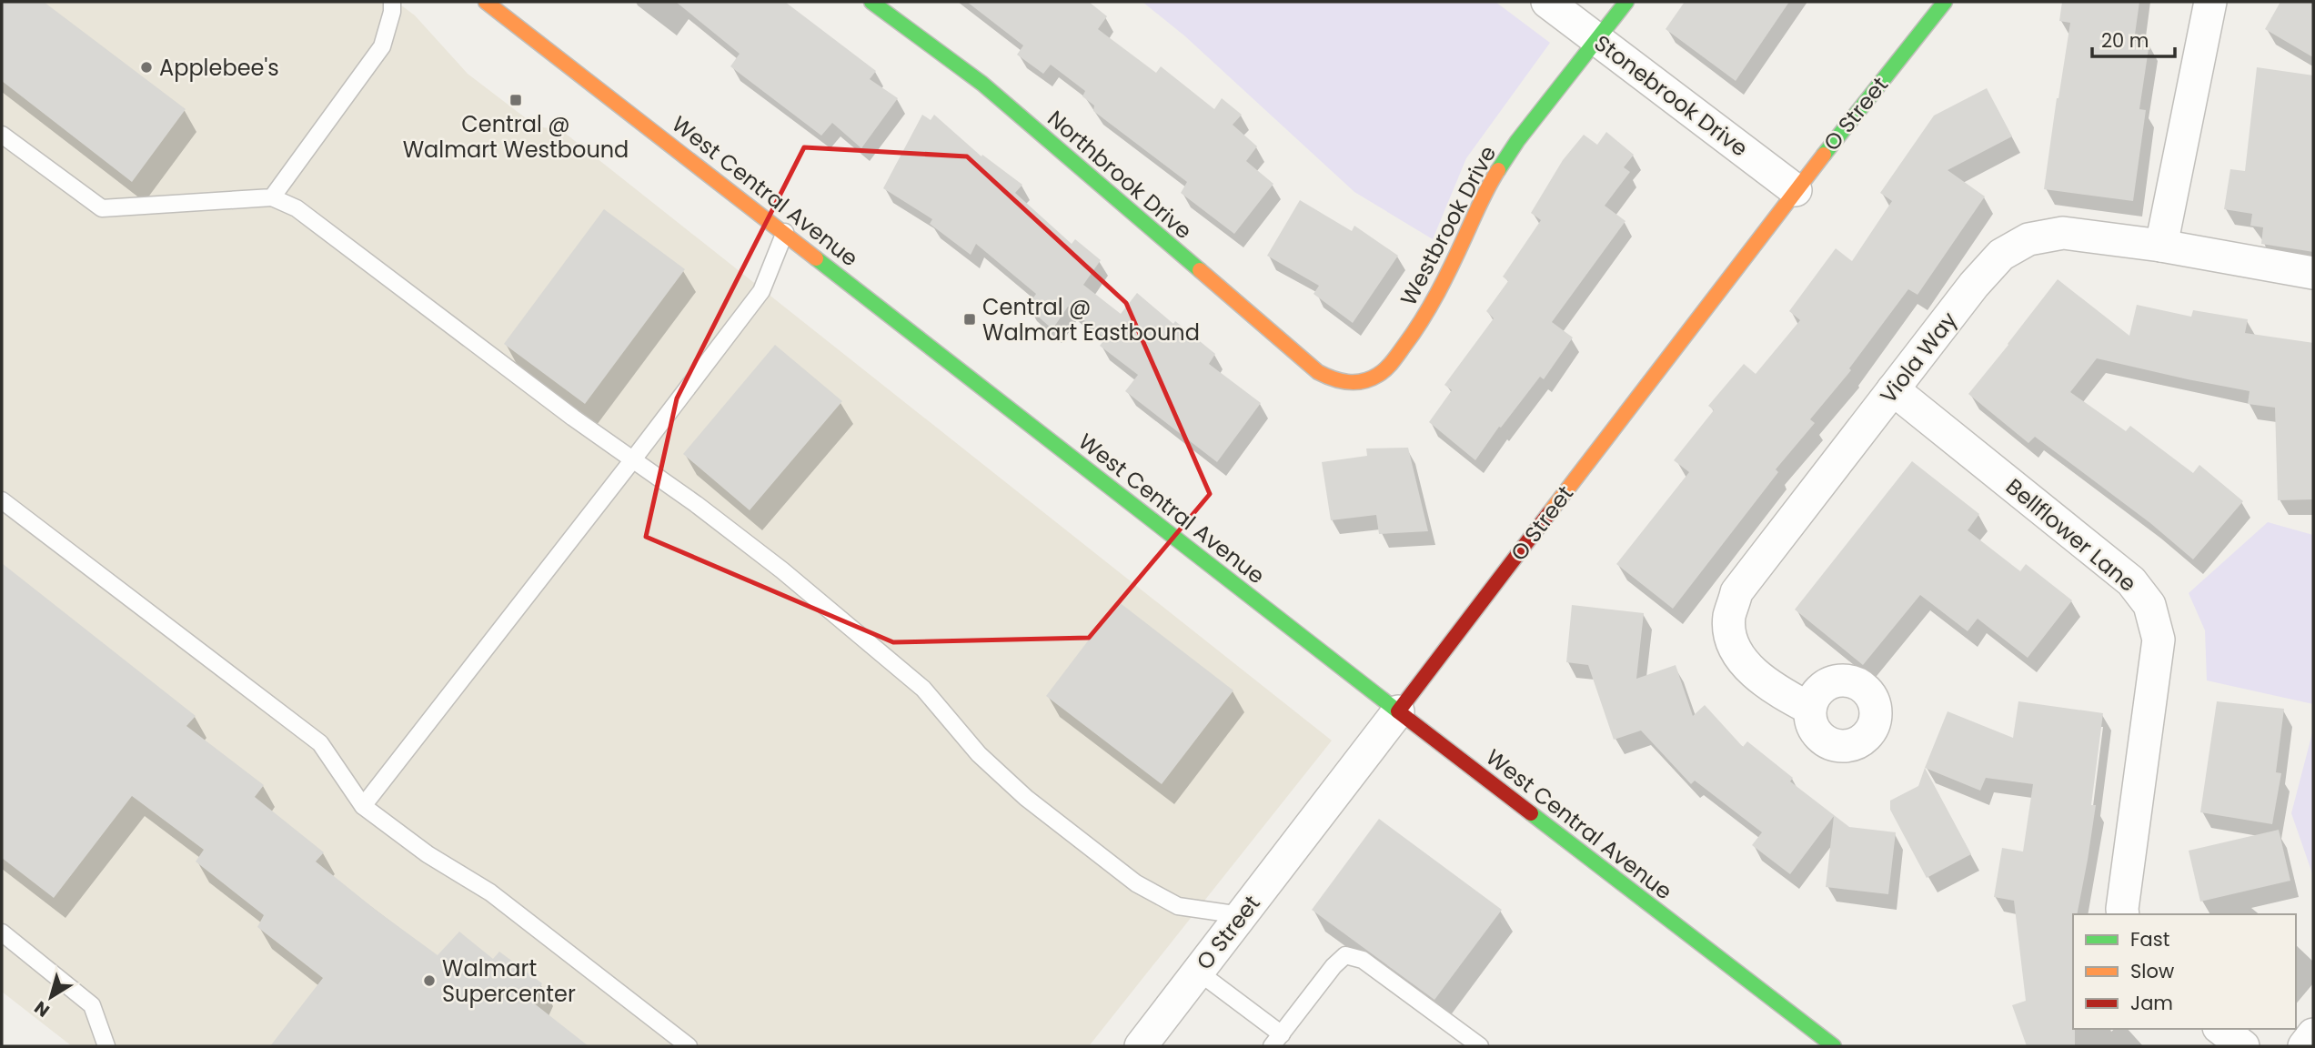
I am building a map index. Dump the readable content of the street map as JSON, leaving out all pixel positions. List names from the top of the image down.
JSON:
{
  "streets": {
    "street": [
      "Stonebrook Drive",
      "O Street",
      "Northbrook Drive",
      "West Central Avenue",
      "Westbrook Drive",
      "Viola Way",
      "Bellflower Lane"
    ]
  },
  "crossings": [
    ["Stonebrook Drive", "O Street"],
    ["Stonebrook Drive", "Westbrook Drive"],
    ["O Street", "West Central Avenue"],
    ["Northbrook Drive", "Westbrook Drive"],
    ["Viola Way", "Bellflower Lane"]
  ],
  "places": {
    "other": ["Applebee's", "Walmart Supercenter"],
    "transit": ["Central @ Walmart Westbound", "Central @ Walmart Eastbound"]
  },
  "legend": ["Fast", "Slow", "Jam"],
  "scale_bar": "20 m",
  "north": "bottom left"
}
